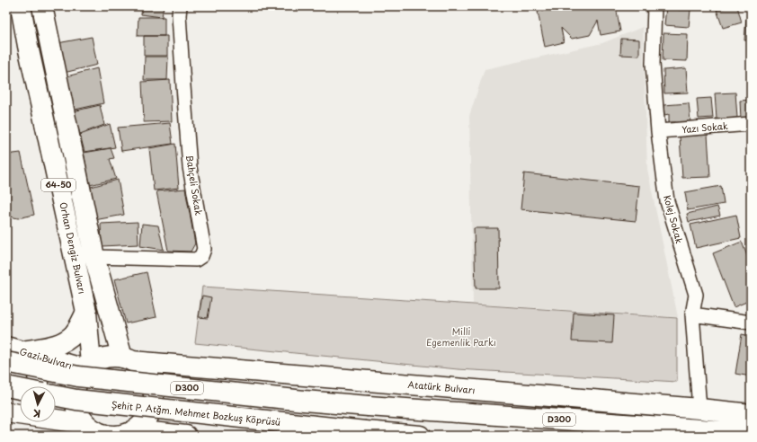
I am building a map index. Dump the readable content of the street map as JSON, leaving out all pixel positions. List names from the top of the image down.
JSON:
{
  "streets": {
    "main road": [
      "64-50",
      "Orhan Dengiz Bulvarı",
      "Gazi Bulvarı",
      "Atatürk Bulvarı",
      "D300",
      "Şehit P. Atğm. Mehmet Bozkuş Köprüsü"
    ],
    "street": ["Yazı Sokak", "Bahçeli Sokak", "Kolej Sokak"]
  },
  "crossings": [
    ["Yazı Sokak", "Kolej Sokak"],
    ["64-50", "Bahçeli Sokak"],
    ["64-50", "Orhan Dengiz Bulvarı"],
    ["64-50", "Gazi Bulvarı"],
    ["64-50", "Atatürk Bulvarı"],
    ["Kolej Sokak", "Atatürk Bulvarı"],
    ["Orhan Dengiz Bulvarı", "Gazi Bulvarı"],
    ["Orhan Dengiz Bulvarı", "Atatürk Bulvarı"],
    ["Gazi Bulvarı", "Atatürk Bulvarı"],
    ["Gazi Bulvarı", "D300"]
  ],
  "parks": ["Milli Egemenlik Parkı"],
  "north": "bottom"
}
